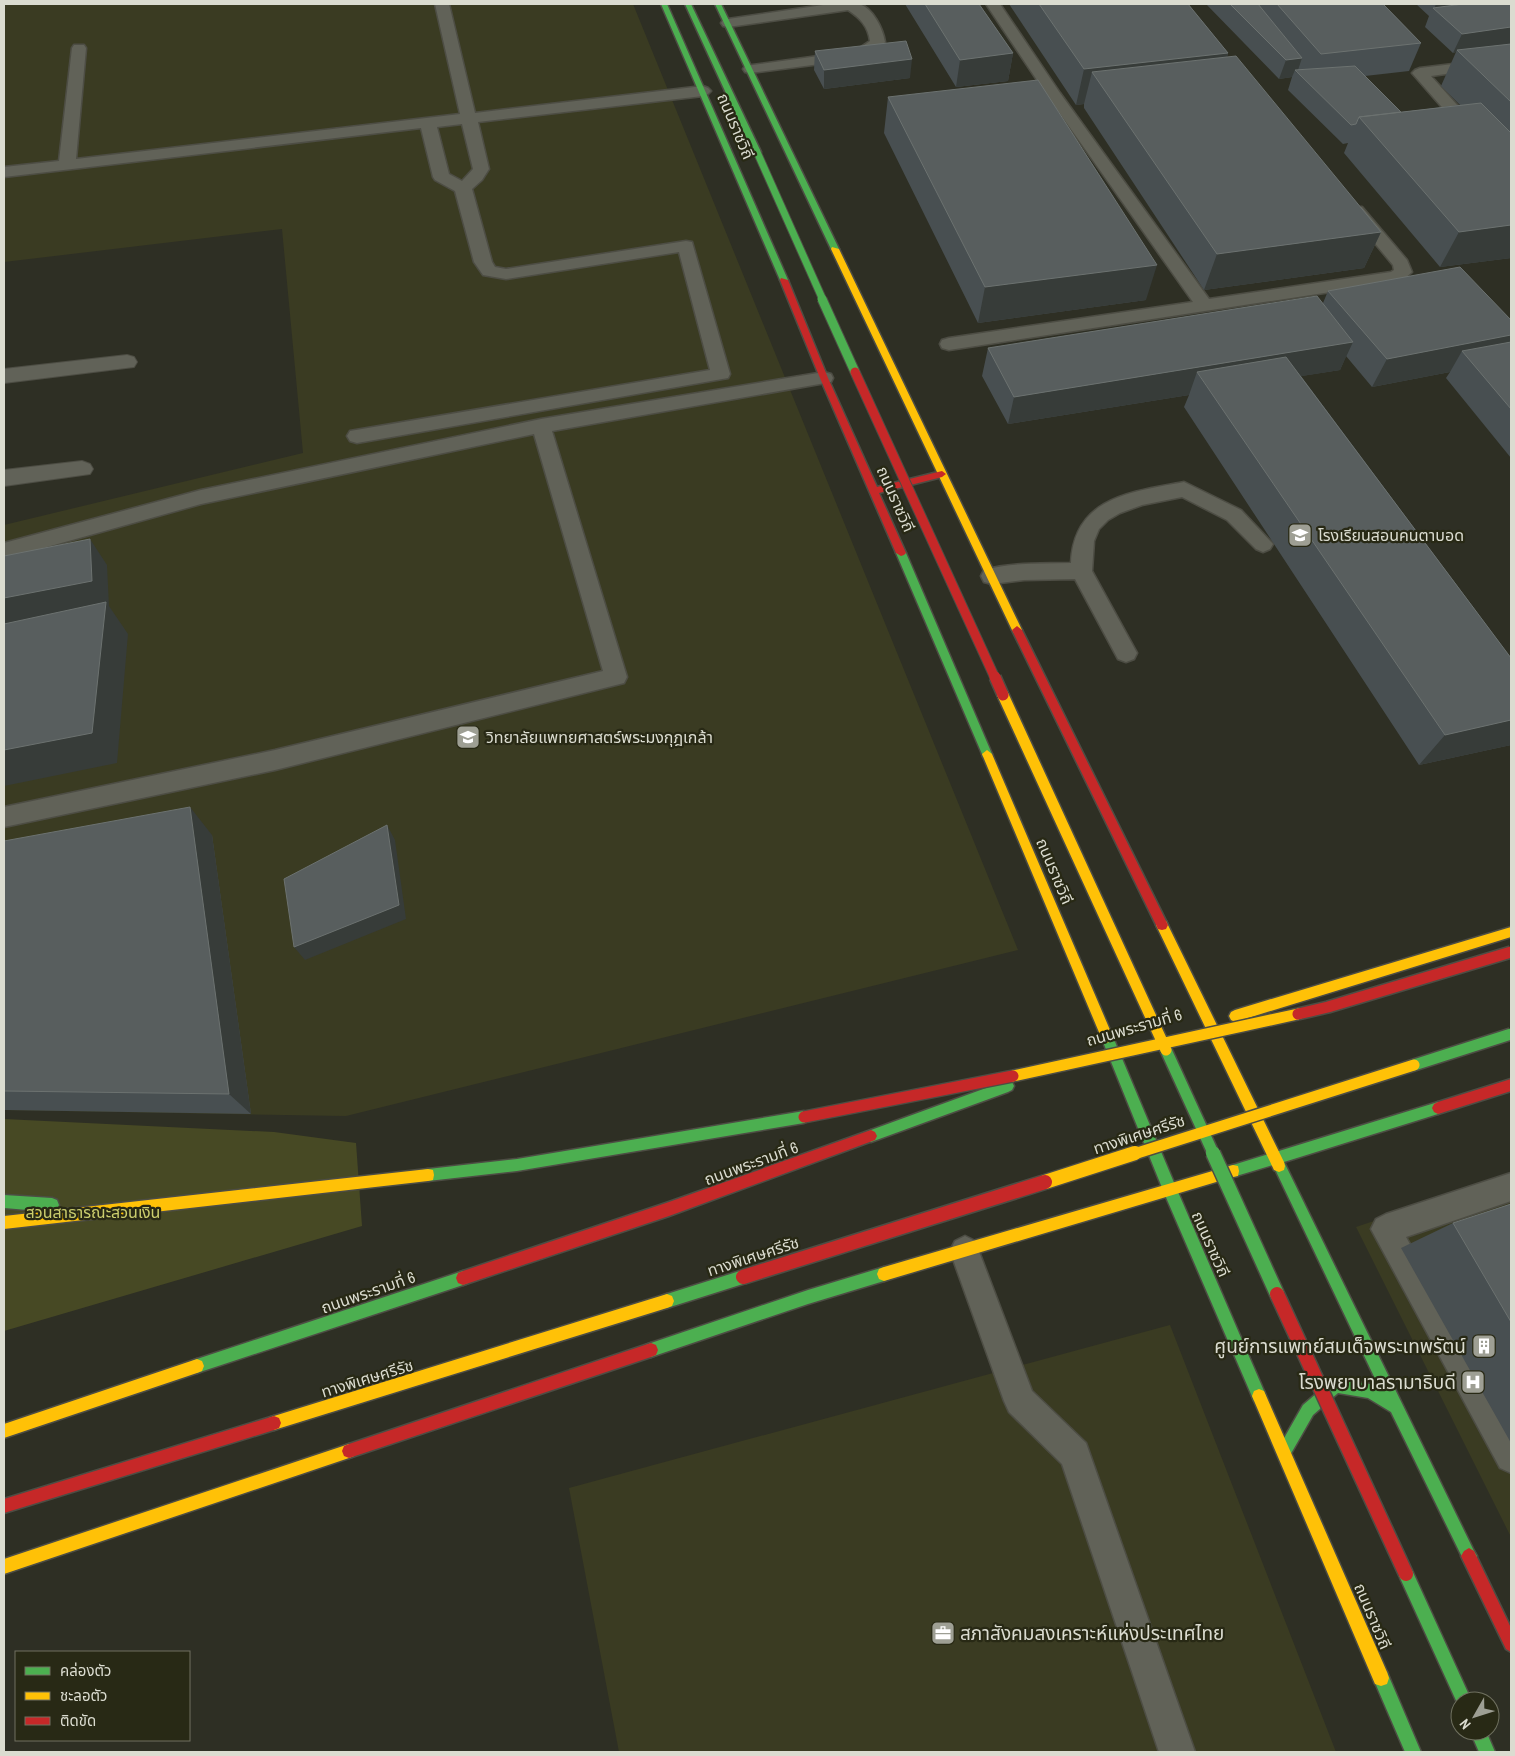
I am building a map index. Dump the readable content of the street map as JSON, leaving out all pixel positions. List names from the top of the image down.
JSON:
{
  "streets": {
    "main road": ["ถนนราชวิถี", "ถนนพระรามที่ 6", "ทางพิเศษศรีรัช"]
  },
  "crossings": [
    ["ถนนราชวิถี", "ถนนพระรามที่ 6"]
  ],
  "parks": ["สวนสาธารณะสวนเงิน"],
  "places": {
    "school or university": ["โรงเรียนสอนคนตาบอด", "วิทยาลัยแพทยศาสตร์พระมงกุฎเกล้า"],
    "building": ["ศูนย์การแพทย์สมเด็จพระเทพรัตน์"],
    "hospital": ["โรงพยาบาลรามาธิบดี"],
    "office": ["สภาสังคมสงเคราะห์แห่งประเทศไทย"]
  },
  "legend": ["คล่องตัว", "ชะลอตัว", "ติดขัด"],
  "north": "bottom left"
}
